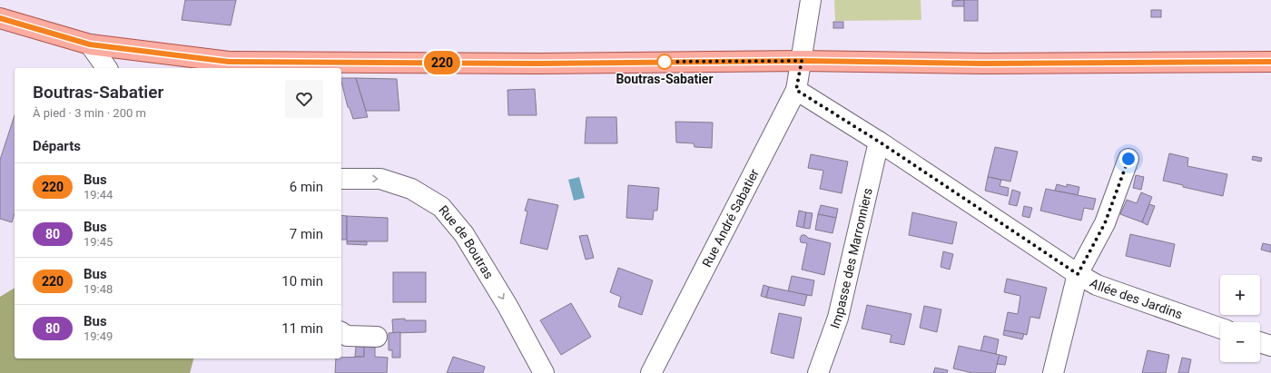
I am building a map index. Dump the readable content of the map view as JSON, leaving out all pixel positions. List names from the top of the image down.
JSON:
{
  "streets": {
    "street": [
      "Rue André Sabatier",
      "Rue de Boutras",
      "Impasse des Marronniers",
      "Allée des Jardins"
    ]
  },
  "crossings": [
    ["Rue André Sabatier", "Allée des Jardins"],
    ["Impasse des Marronniers", "Allée des Jardins"]
  ],
  "one_way": ["Rue de Boutras"],
  "places": ["Boutras-Sabatier"],
  "lines": ["bus line 220"],
  "page": {
    "on_map": "220",
    "heading": [
      ["Boutras-Sabatier", "À pied · 3 min · 200 m"],
      "Départs"
    ],
    "list": [
      {
        "mark": "220",
        "name": "Bus",
        "note": "19:44",
        "value": "6 min"
      },
      {
        "mark": "80",
        "name": "Bus",
        "note": "19:45",
        "value": "7 min"
      },
      {
        "mark": "220",
        "name": "Bus",
        "note": "19:48",
        "value": "10 min"
      },
      {
        "mark": "80",
        "name": "Bus",
        "note": "19:49",
        "value": "11 min"
      }
    ],
    "map_buttons": ["+", "−"]
  }
}
